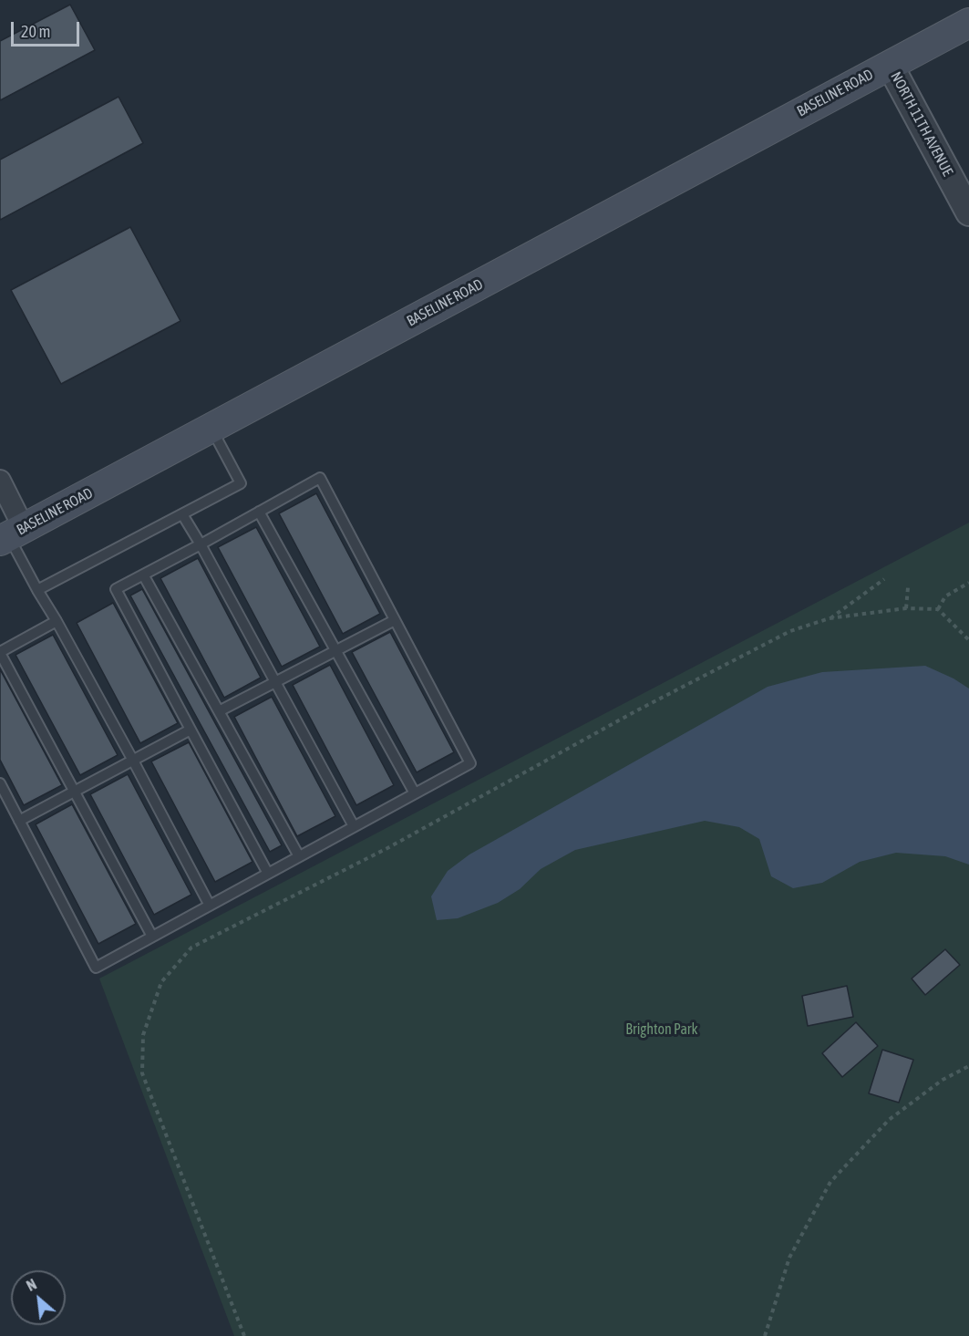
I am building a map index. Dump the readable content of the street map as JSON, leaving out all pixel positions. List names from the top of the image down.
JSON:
{
  "streets": {
    "main road": ["BASELINE ROAD"],
    "street": ["NORTH 11TH AVENUE"]
  },
  "crossings": [
    ["BASELINE ROAD", "NORTH 11TH AVENUE"]
  ],
  "parks": ["Brighton Park"],
  "scale_bar": "20 m",
  "north": "top left"
}
